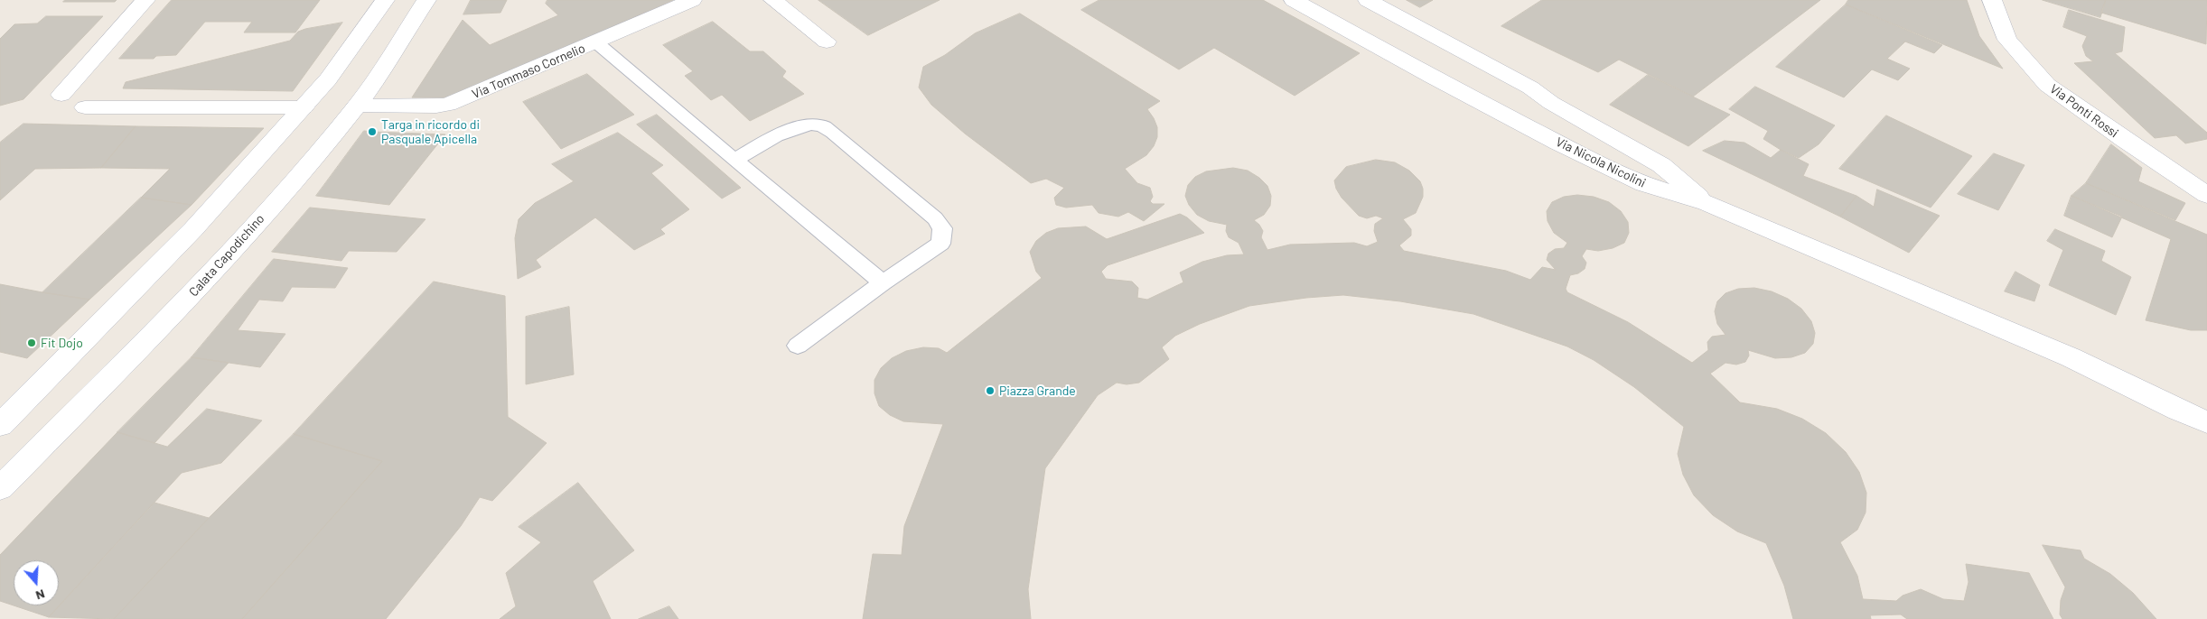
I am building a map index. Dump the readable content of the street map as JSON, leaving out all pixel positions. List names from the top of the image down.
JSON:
{
  "streets": {
    "street": [
      "Via Tommaso Cornelio",
      "Via Ponti Rossi",
      "Via Nicola Nicolini",
      "Calata Capodichino"
    ]
  },
  "crossings": [
    ["Via Tommaso Cornelio", "Calata Capodichino"]
  ],
  "places": ["Targa in ricordo di Pasquale Apicella", "Fit Dojo", "Piazza Grande"],
  "north": "bottom"
}
